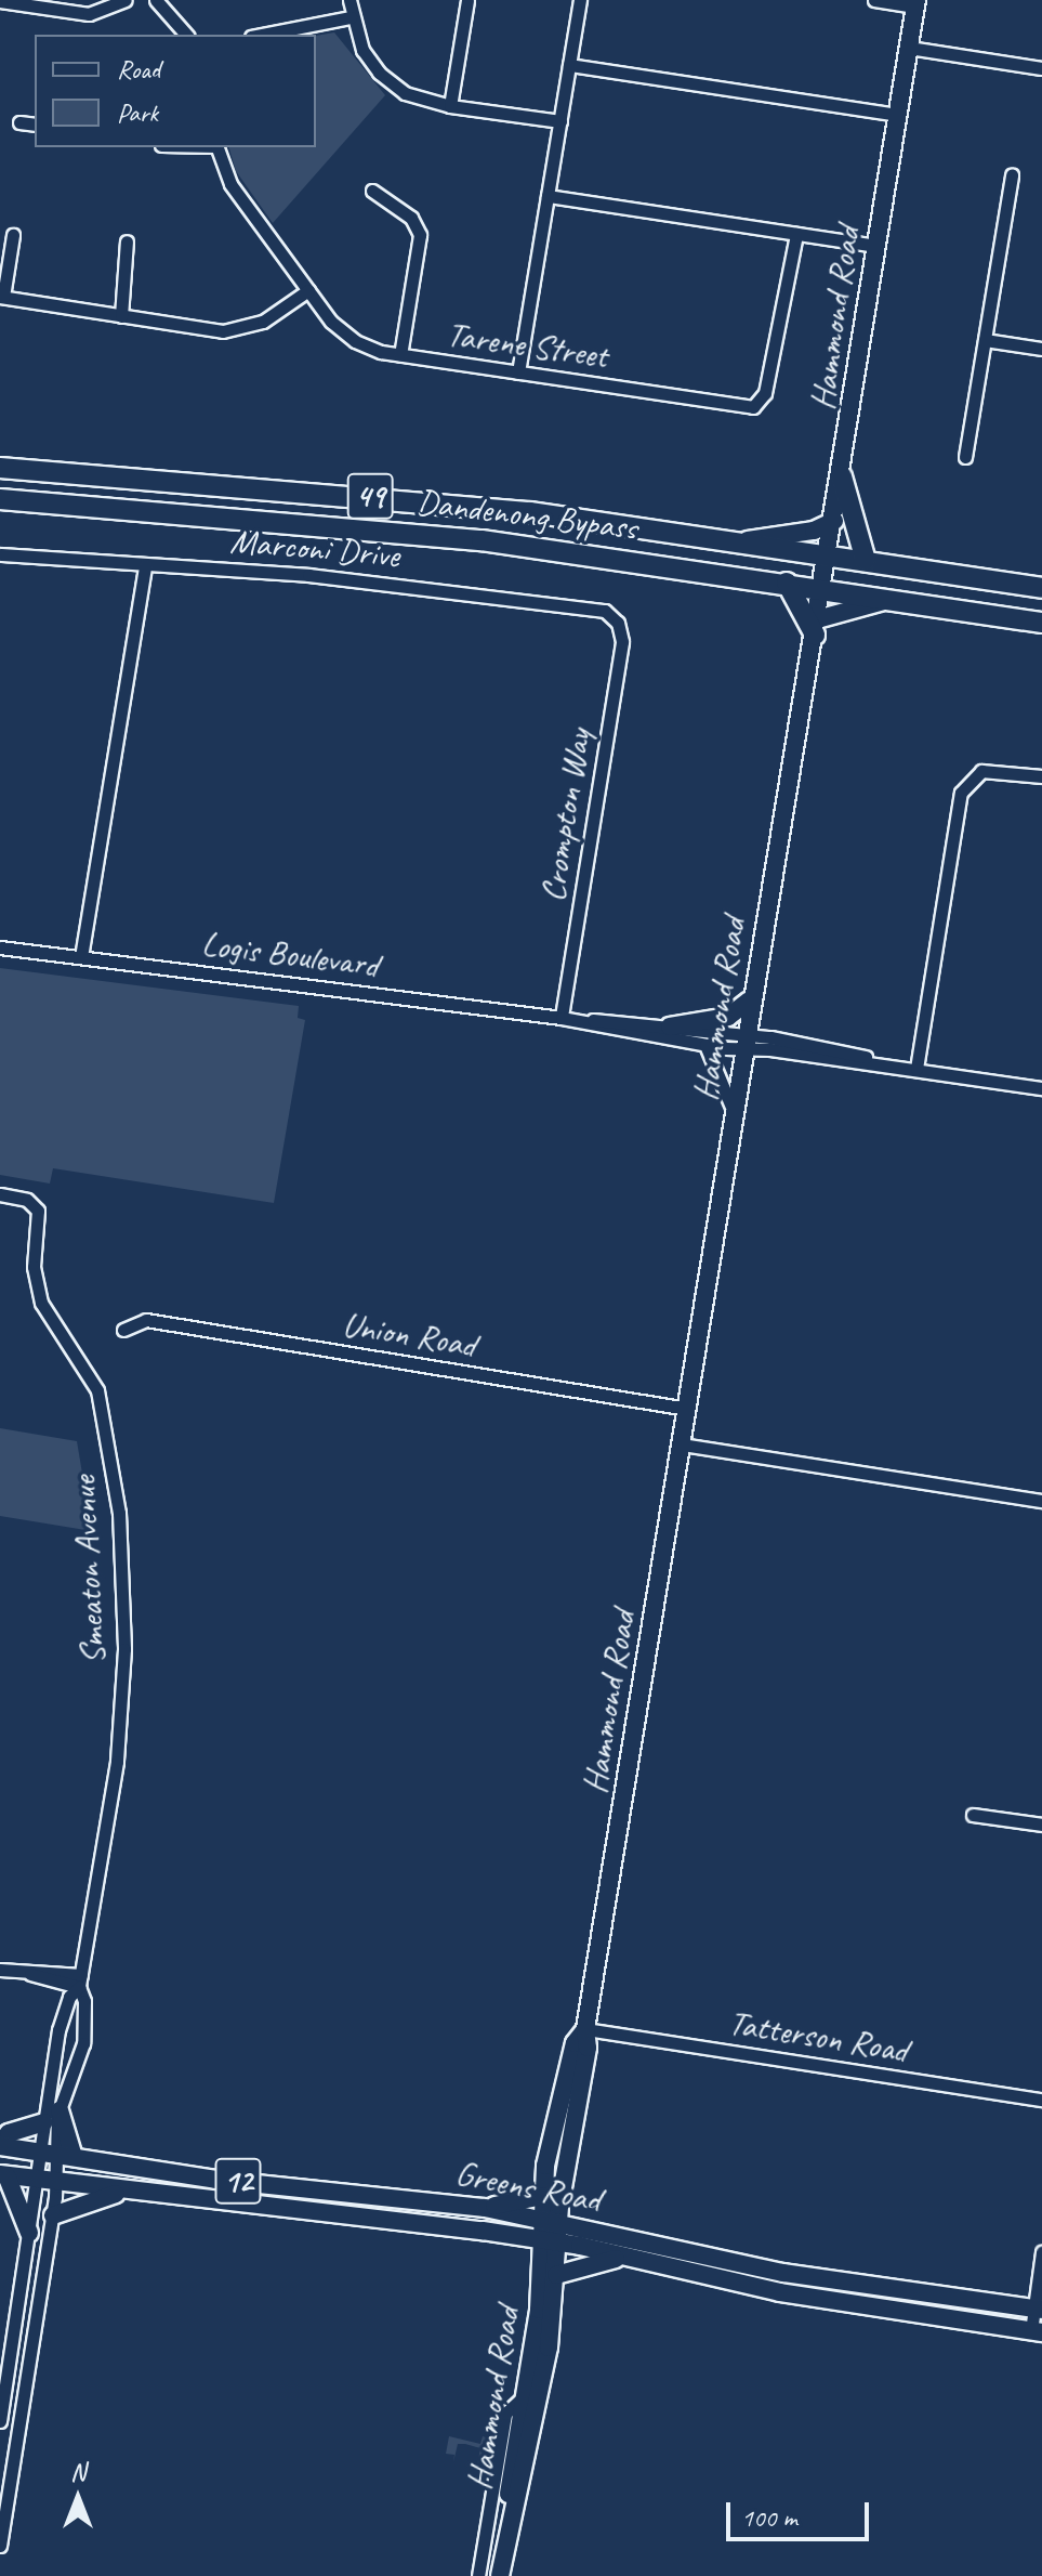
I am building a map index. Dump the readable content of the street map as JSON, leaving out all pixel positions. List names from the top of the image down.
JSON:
{
  "streets": {
    "highway": ["49", "Dandenong Bypass"],
    "main road": ["Hammond Road", "12", "Greens Road"],
    "street": [
      "Tarene Street",
      "Marconi Drive",
      "Crompton Way",
      "Logis Boulevard",
      "Union Road",
      "Smeaton Avenue",
      "Tatterson Road"
    ]
  },
  "crossings": [
    ["Hammond Road", "Dandenong Bypass"],
    ["Hammond Road", "Logis Boulevard"],
    ["Hammond Road", "Union Road"],
    ["Hammond Road", "Tatterson Road"],
    ["Hammond Road", "Greens Road"],
    ["Marconi Drive", "Crompton Way"],
    ["Crompton Way", "Logis Boulevard"],
    ["Smeaton Avenue", "Greens Road"]
  ],
  "legend": ["Road", "Park"],
  "scale_bar": "100 m",
  "north": "top"
}
